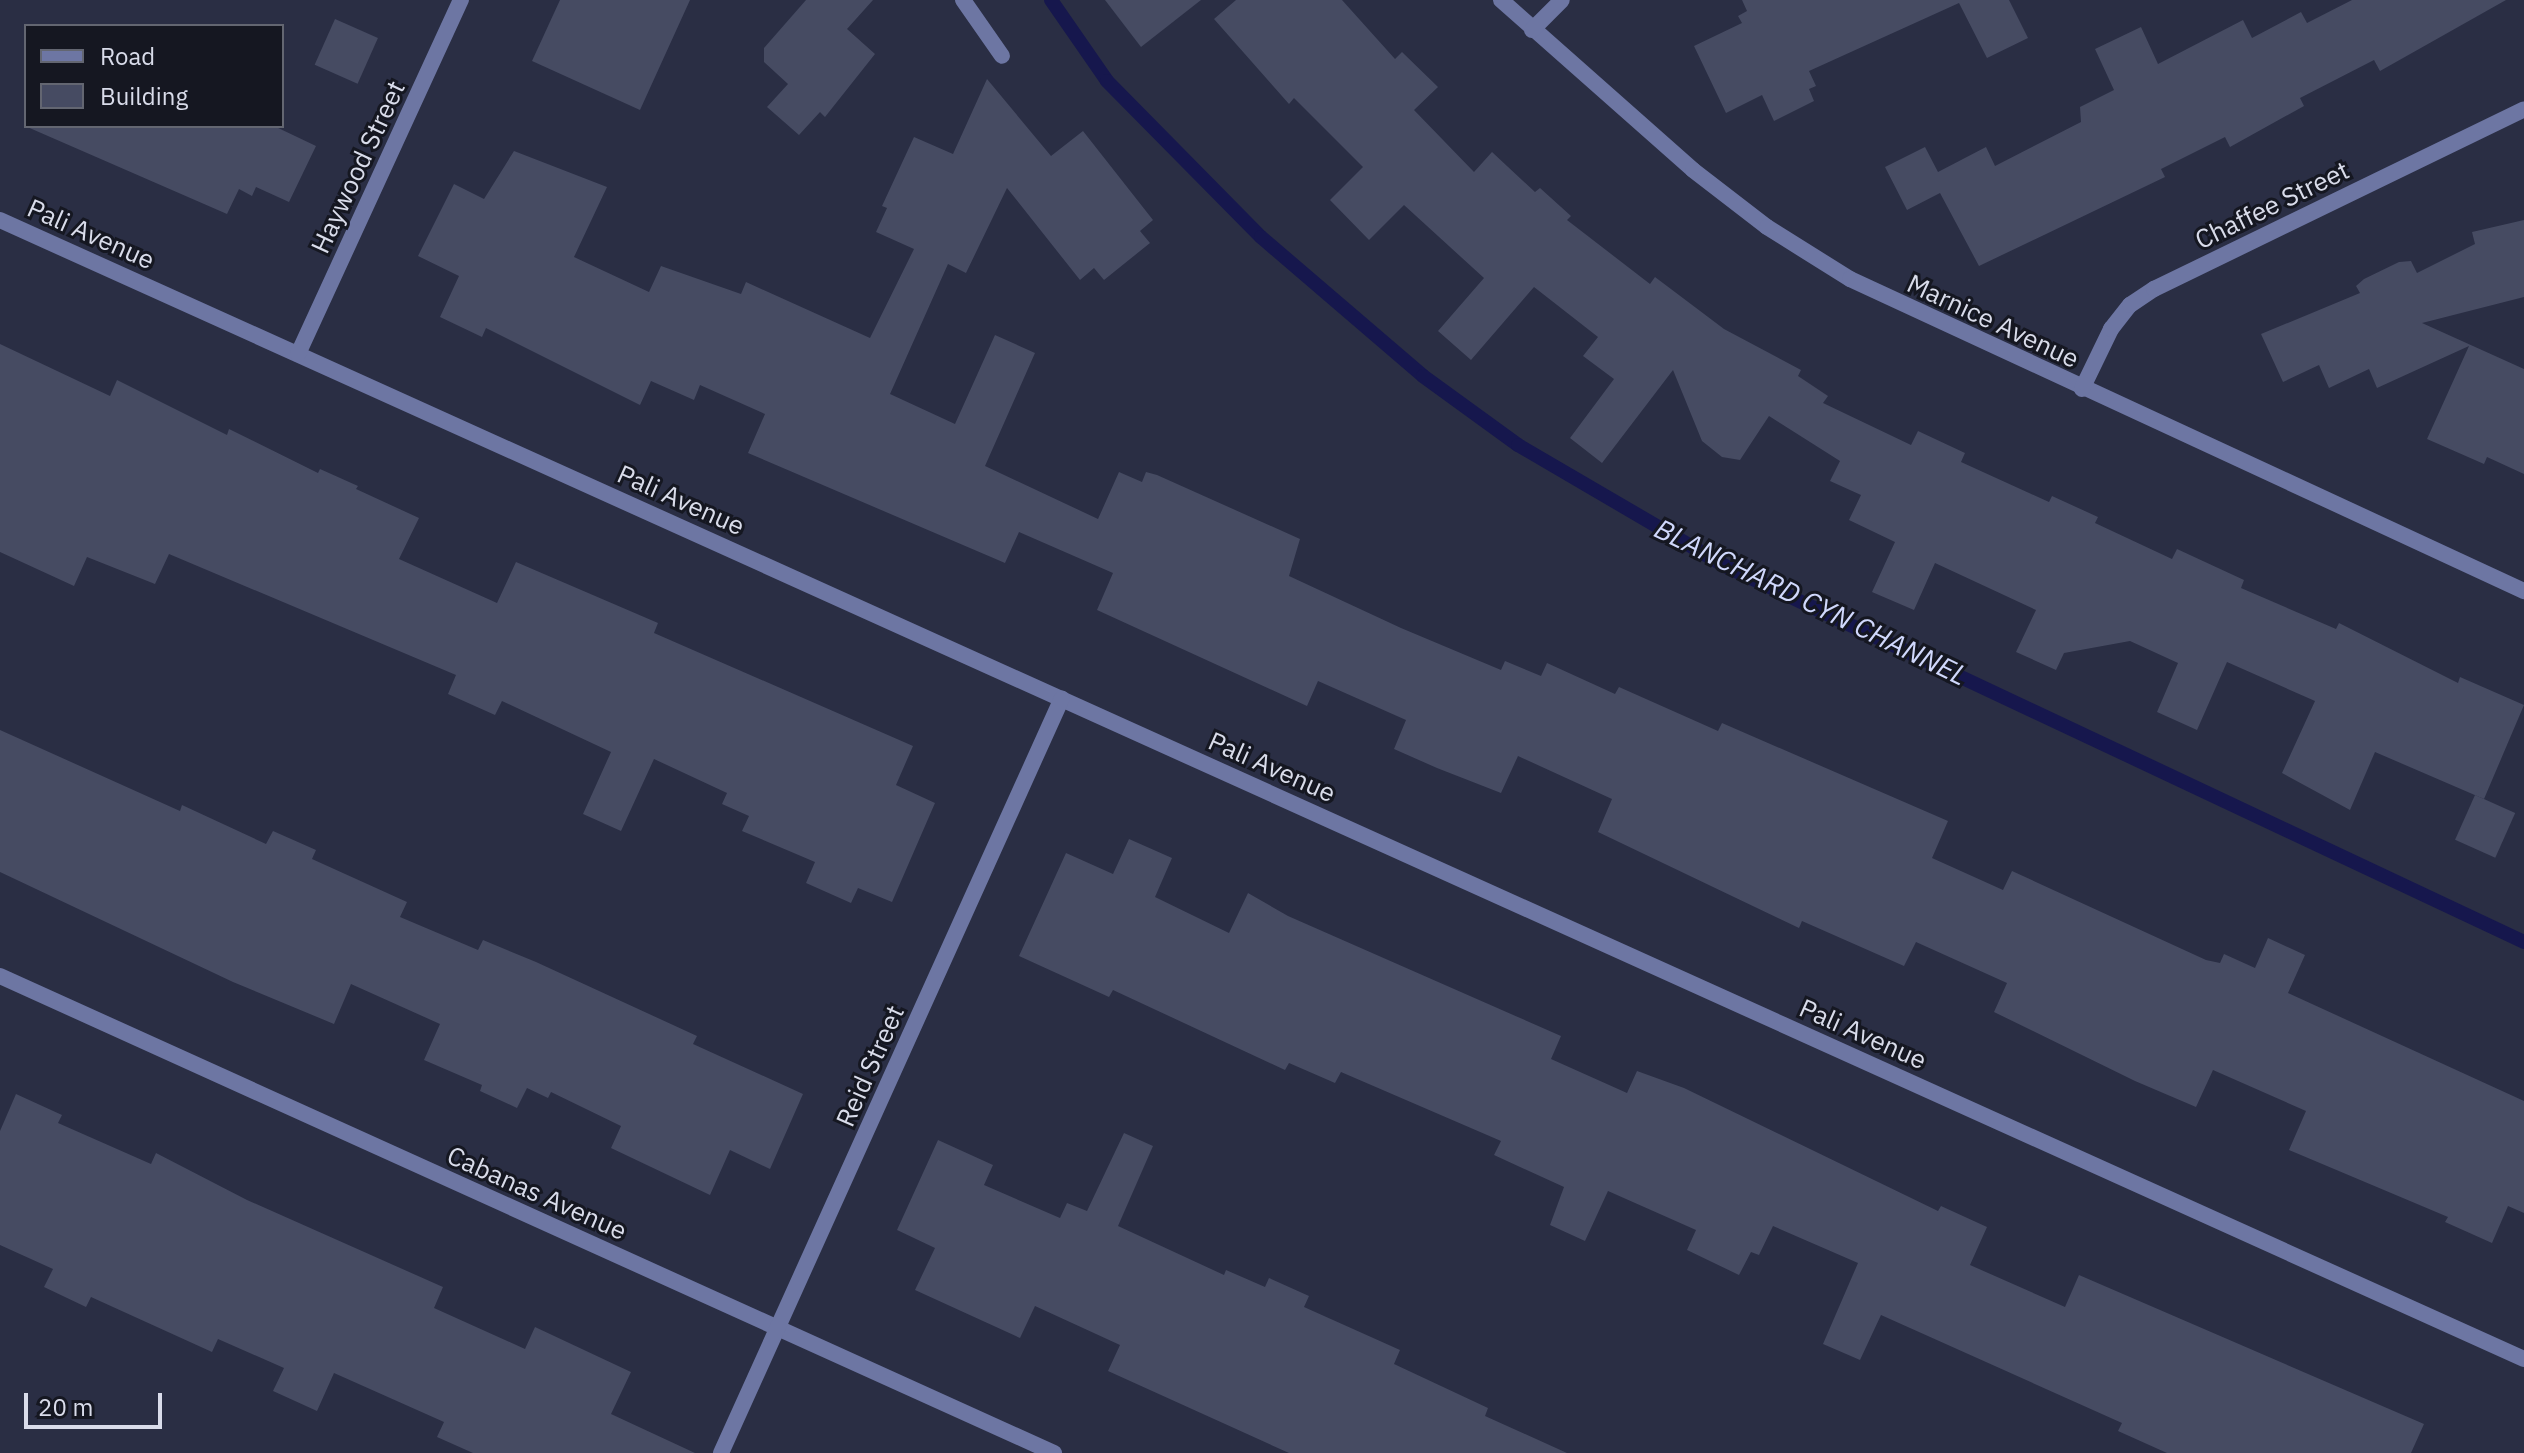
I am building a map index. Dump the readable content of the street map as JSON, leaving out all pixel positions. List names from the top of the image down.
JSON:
{
  "streets": {
    "street": [
      "Haywood Street",
      "Chaffee Street",
      "Pali Avenue",
      "Marnice Avenue",
      "Reid Street",
      "Cabanas Avenue"
    ]
  },
  "crossings": [
    ["Haywood Street", "Pali Avenue"],
    ["Chaffee Street", "Marnice Avenue"],
    ["Pali Avenue", "Reid Street"],
    ["Reid Street", "Cabanas Avenue"]
  ],
  "water": ["BLANCHARD CYN CHANNEL"],
  "legend": ["Road", "Building"],
  "scale_bar": "20 m"
}
